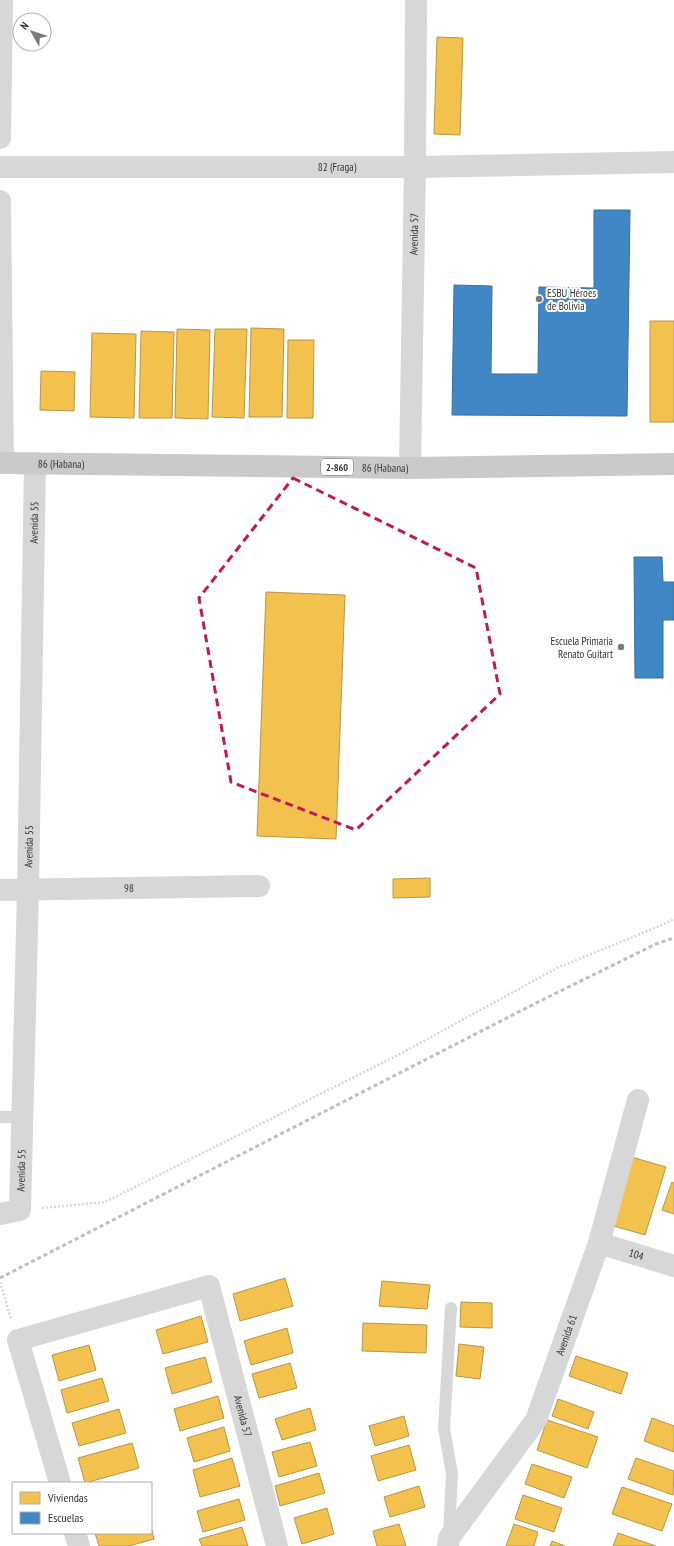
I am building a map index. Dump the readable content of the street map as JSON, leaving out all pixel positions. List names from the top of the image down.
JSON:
{
  "streets": {
    "main road": ["86 (Habana)", "2-860"],
    "street": [
      "82 (Fraga)",
      "Avenida 57",
      "Avenida 55",
      "98",
      "104",
      "Avenida 61"
    ]
  },
  "crossings": [
    ["82 (Fraga)", "Avenida 57"],
    ["Avenida 57", "86 (Habana)"],
    ["86 (Habana)", "Avenida 55"],
    ["Avenida 55", "98"],
    ["104", "Avenida 61"]
  ],
  "places": ["ESBU Héroes de Bolivia", "Escuela Primaria Renato Guitart"],
  "legend": ["Viviendas", "Escuelas"],
  "north": "top left"
}
